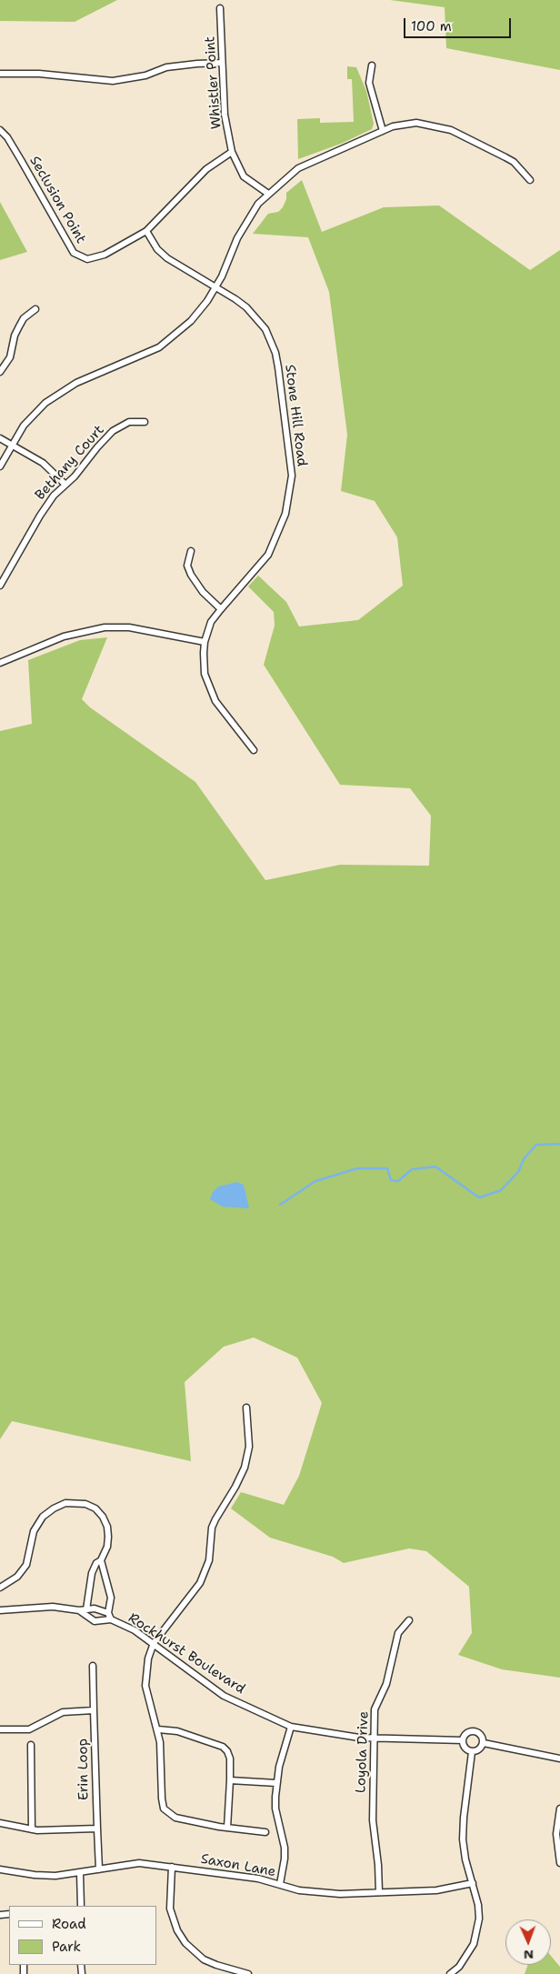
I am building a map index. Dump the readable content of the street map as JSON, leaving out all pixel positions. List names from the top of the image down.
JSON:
{
  "streets": {
    "street": [
      "Whistler Point",
      "Seclusion Point",
      "Stone Hill Road",
      "Bethany Court",
      "Rockhurst Boulevard",
      "Loyola Drive",
      "Erin Loop",
      "Saxon Lane"
    ]
  },
  "crossings": [
    ["Whistler Point", "Seclusion Point"],
    ["Seclusion Point", "Stone Hill Road"],
    ["Rockhurst Boulevard", "Loyola Drive"],
    ["Loyola Drive", "Saxon Lane"],
    ["Erin Loop", "Saxon Lane"]
  ],
  "legend": ["Road", "Park"],
  "scale_bar": "100 m",
  "north": "bottom"
}
